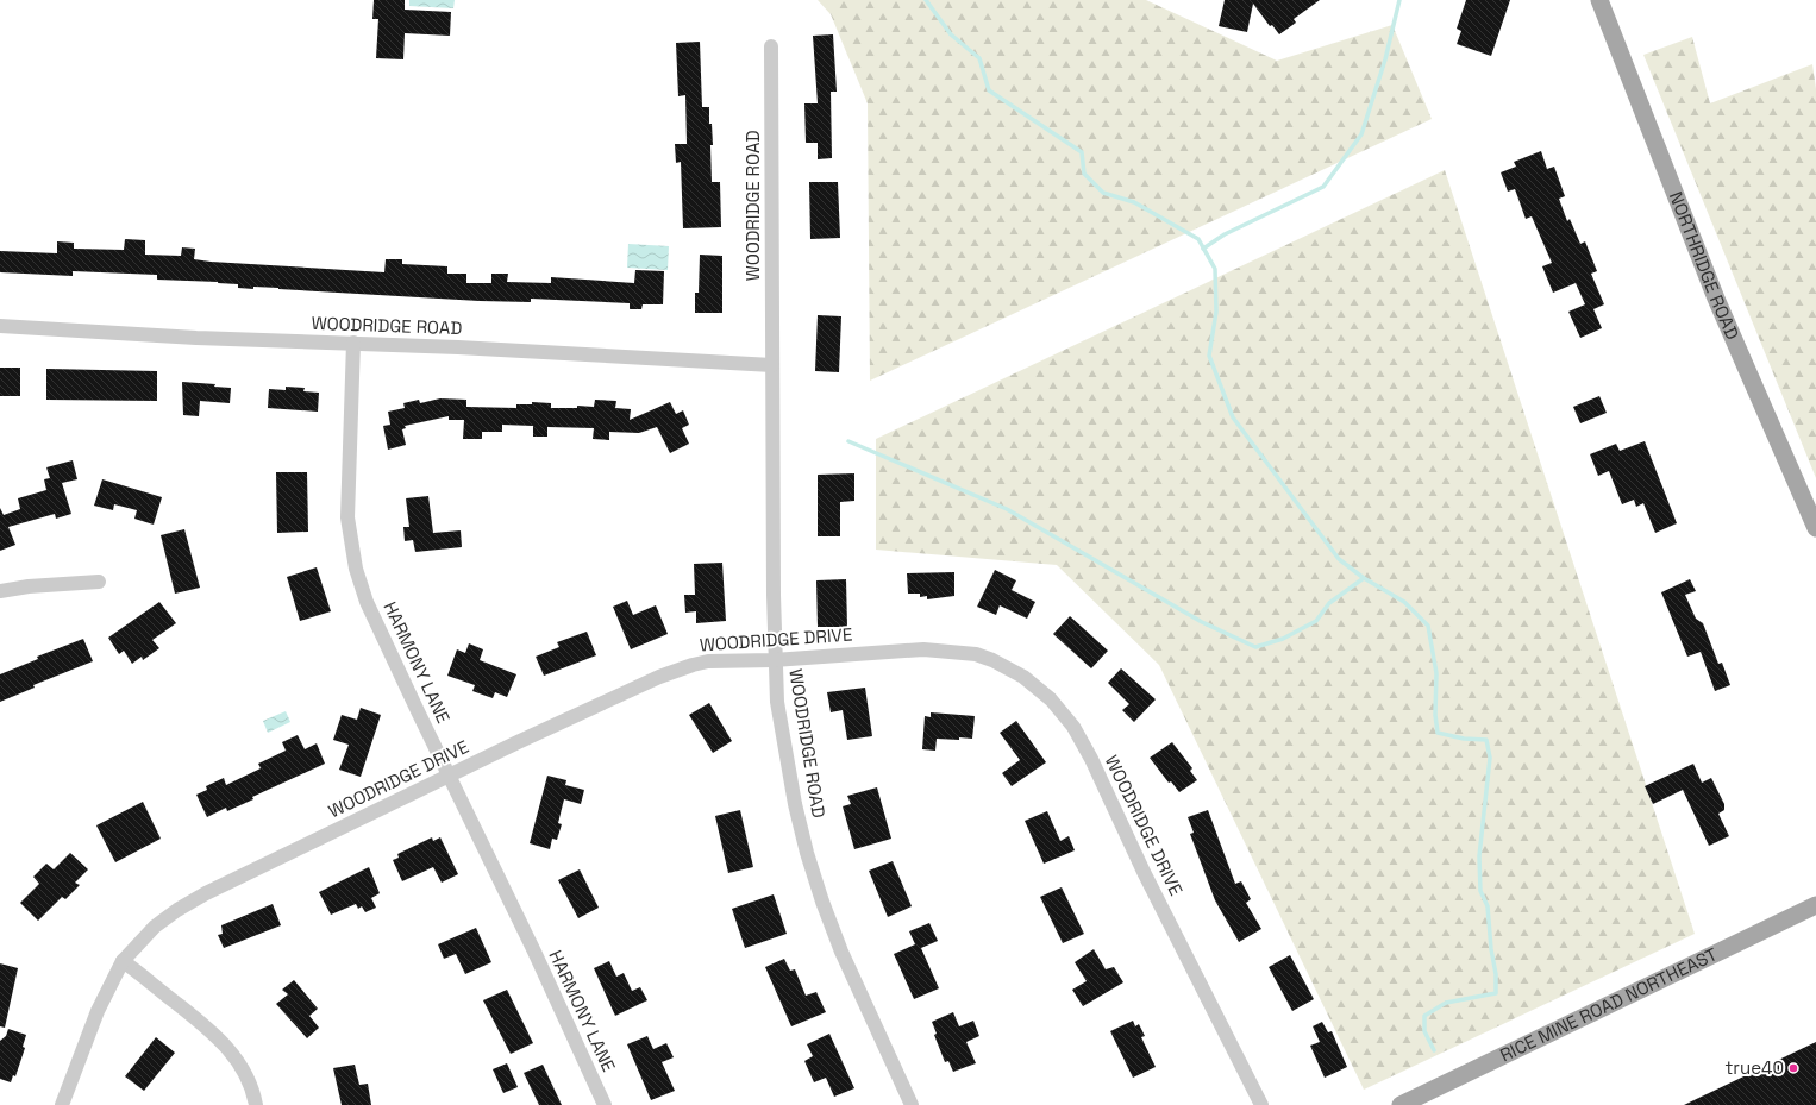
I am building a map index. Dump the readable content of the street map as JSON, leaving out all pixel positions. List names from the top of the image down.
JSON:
{
  "streets": {
    "main road": ["NORTHRIDGE ROAD", "RICE MINE ROAD NORTHEAST"],
    "street": ["WOODRIDGE ROAD", "WOODRIDGE DRIVE", "HARMONY LANE"]
  },
  "crossings": [
    ["WOODRIDGE ROAD", "WOODRIDGE DRIVE"],
    ["WOODRIDGE ROAD", "HARMONY LANE"],
    ["WOODRIDGE DRIVE", "HARMONY LANE"]
  ],
  "places": ["true40"]
}
